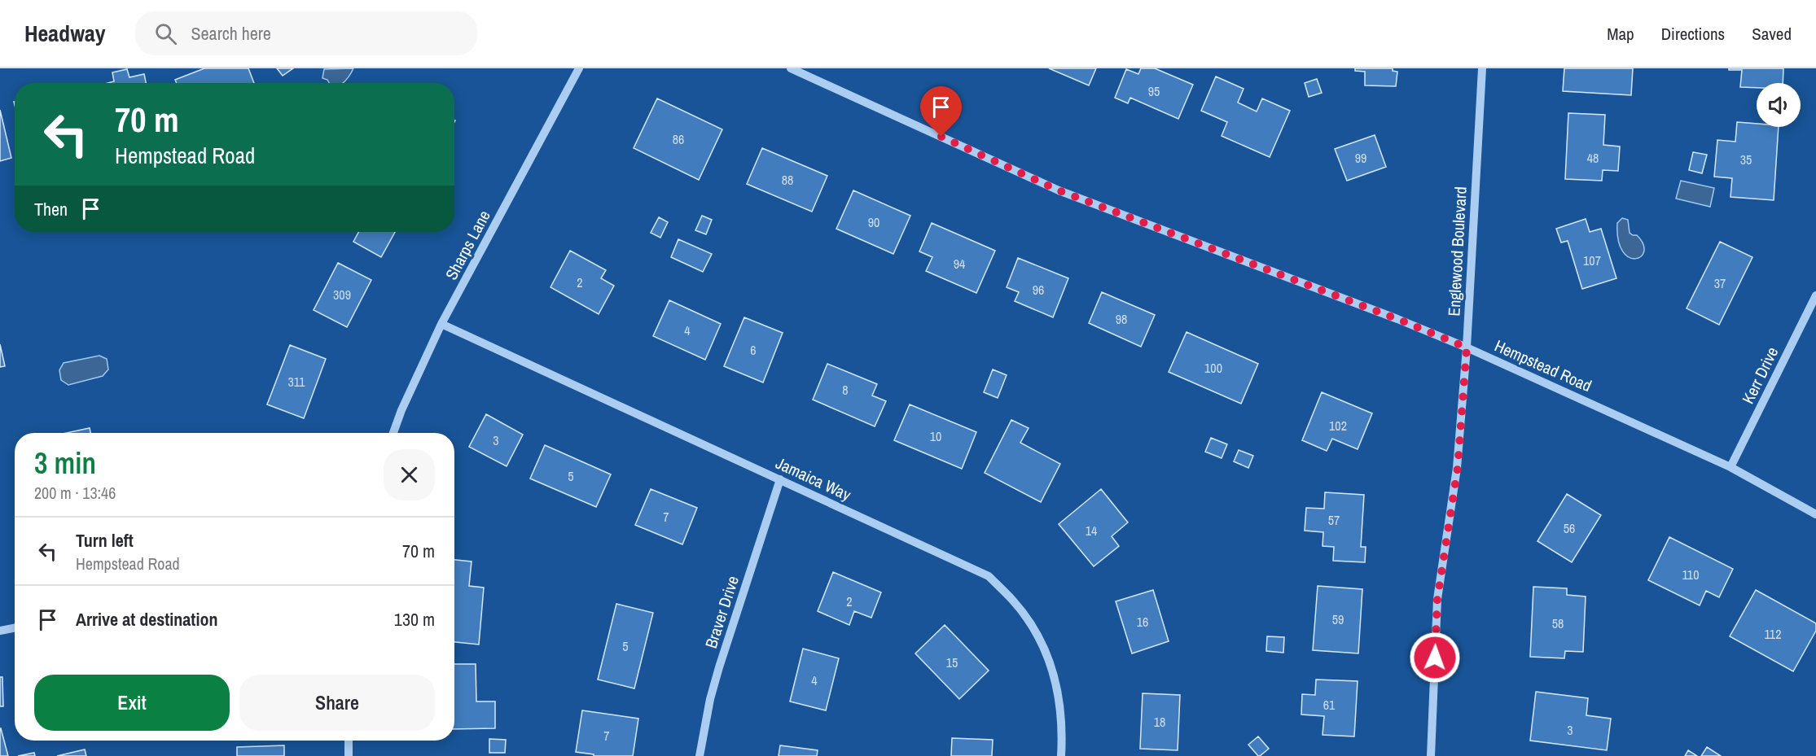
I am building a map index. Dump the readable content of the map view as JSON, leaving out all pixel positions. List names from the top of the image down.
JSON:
{
  "streets": {
    "street": [
      "Sharps Lane",
      "Englewood Boulevard",
      "Hempstead Road",
      "Kerr Drive",
      "Jamaica Way",
      "Braver Drive"
    ]
  },
  "crossings": [
    ["Sharps Lane", "Jamaica Way"],
    ["Englewood Boulevard", "Hempstead Road"],
    ["Hempstead Road", "Kerr Drive"],
    ["Jamaica Way", "Braver Drive"]
  ],
  "house_numbers": [
    "95",
    "86",
    "99",
    "48",
    "35",
    "88",
    "90",
    "107",
    "94",
    "2",
    "37",
    "96",
    "309",
    "98",
    "4",
    "6",
    "100",
    "311",
    "8",
    "102",
    "10",
    "3",
    "5",
    "7",
    "57",
    "56",
    "14",
    "110",
    "2",
    "59",
    "16",
    "58",
    "112",
    "5",
    "15",
    "4",
    "61",
    "18",
    "3",
    "7"
  ],
  "page": {
    "header": "Headway",
    "search": "Search here",
    "nav": ["Map", "Directions", "Saved"],
    "turn": ["70 m", "Hempstead Road"],
    "then": "Then",
    "heading": ["3 min", "200 m · 13:46"],
    "list": [
      {
        "name": "Turn left",
        "note": "Hempstead Road",
        "value": "70 m"
      },
      {
        "name": "Arrive at destination",
        "value": "130 m"
      }
    ],
    "buttons": ["Exit", "Share"]
  }
}
